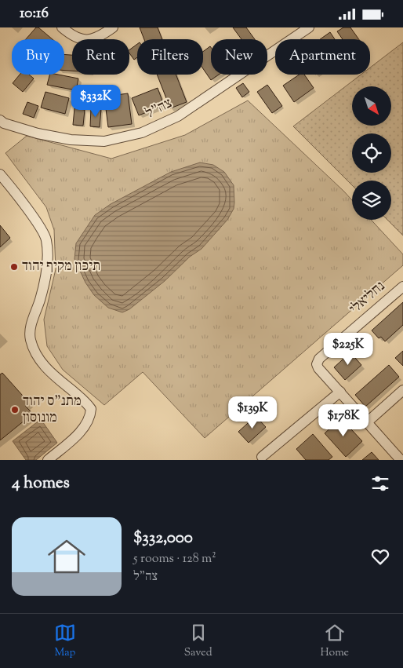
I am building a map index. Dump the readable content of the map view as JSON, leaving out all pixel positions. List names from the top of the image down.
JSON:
{
  "streets": {
    "street": ["צה\"ל", "נחליאלי"]
  },
  "places": ["תיכון מקיף יהוד", "מתנ\"ס יהוד מונוסון"],
  "north": "bottom right",
  "page": {
    "status": "10:16",
    "chip": [
      "Buy",
      "Rent",
      "Filters",
      "New",
      "Apartment"
    ],
    "price": [
      "$332K",
      "$225K",
      "$139K",
      "$178K"
    ],
    "heading": "4 homes",
    "list": [
      {
        "name": "$332,000",
        "note": "5 rooms · 128 m² · צה\"ל"
      }
    ],
    "tabs": ["Map", "Saved", "Home"]
  }
}
